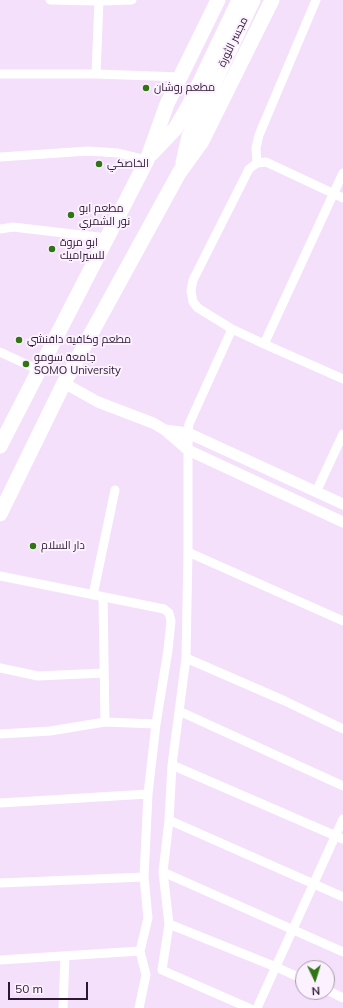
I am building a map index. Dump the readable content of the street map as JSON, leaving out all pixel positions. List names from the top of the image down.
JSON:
{
  "streets": {
    "highway": ["مجسر الثورة"]
  },
  "places": [
    "مطعم روشان",
    "الخاصكي",
    "مطعم ابو نور الشمري",
    "ابو مروة للسيراميك",
    "مطعم وكافيه دافنشي",
    "جامعة سومو SOMO University",
    "دار السلام"
  ],
  "scale_bar": "50 m",
  "north": "bottom"
}
